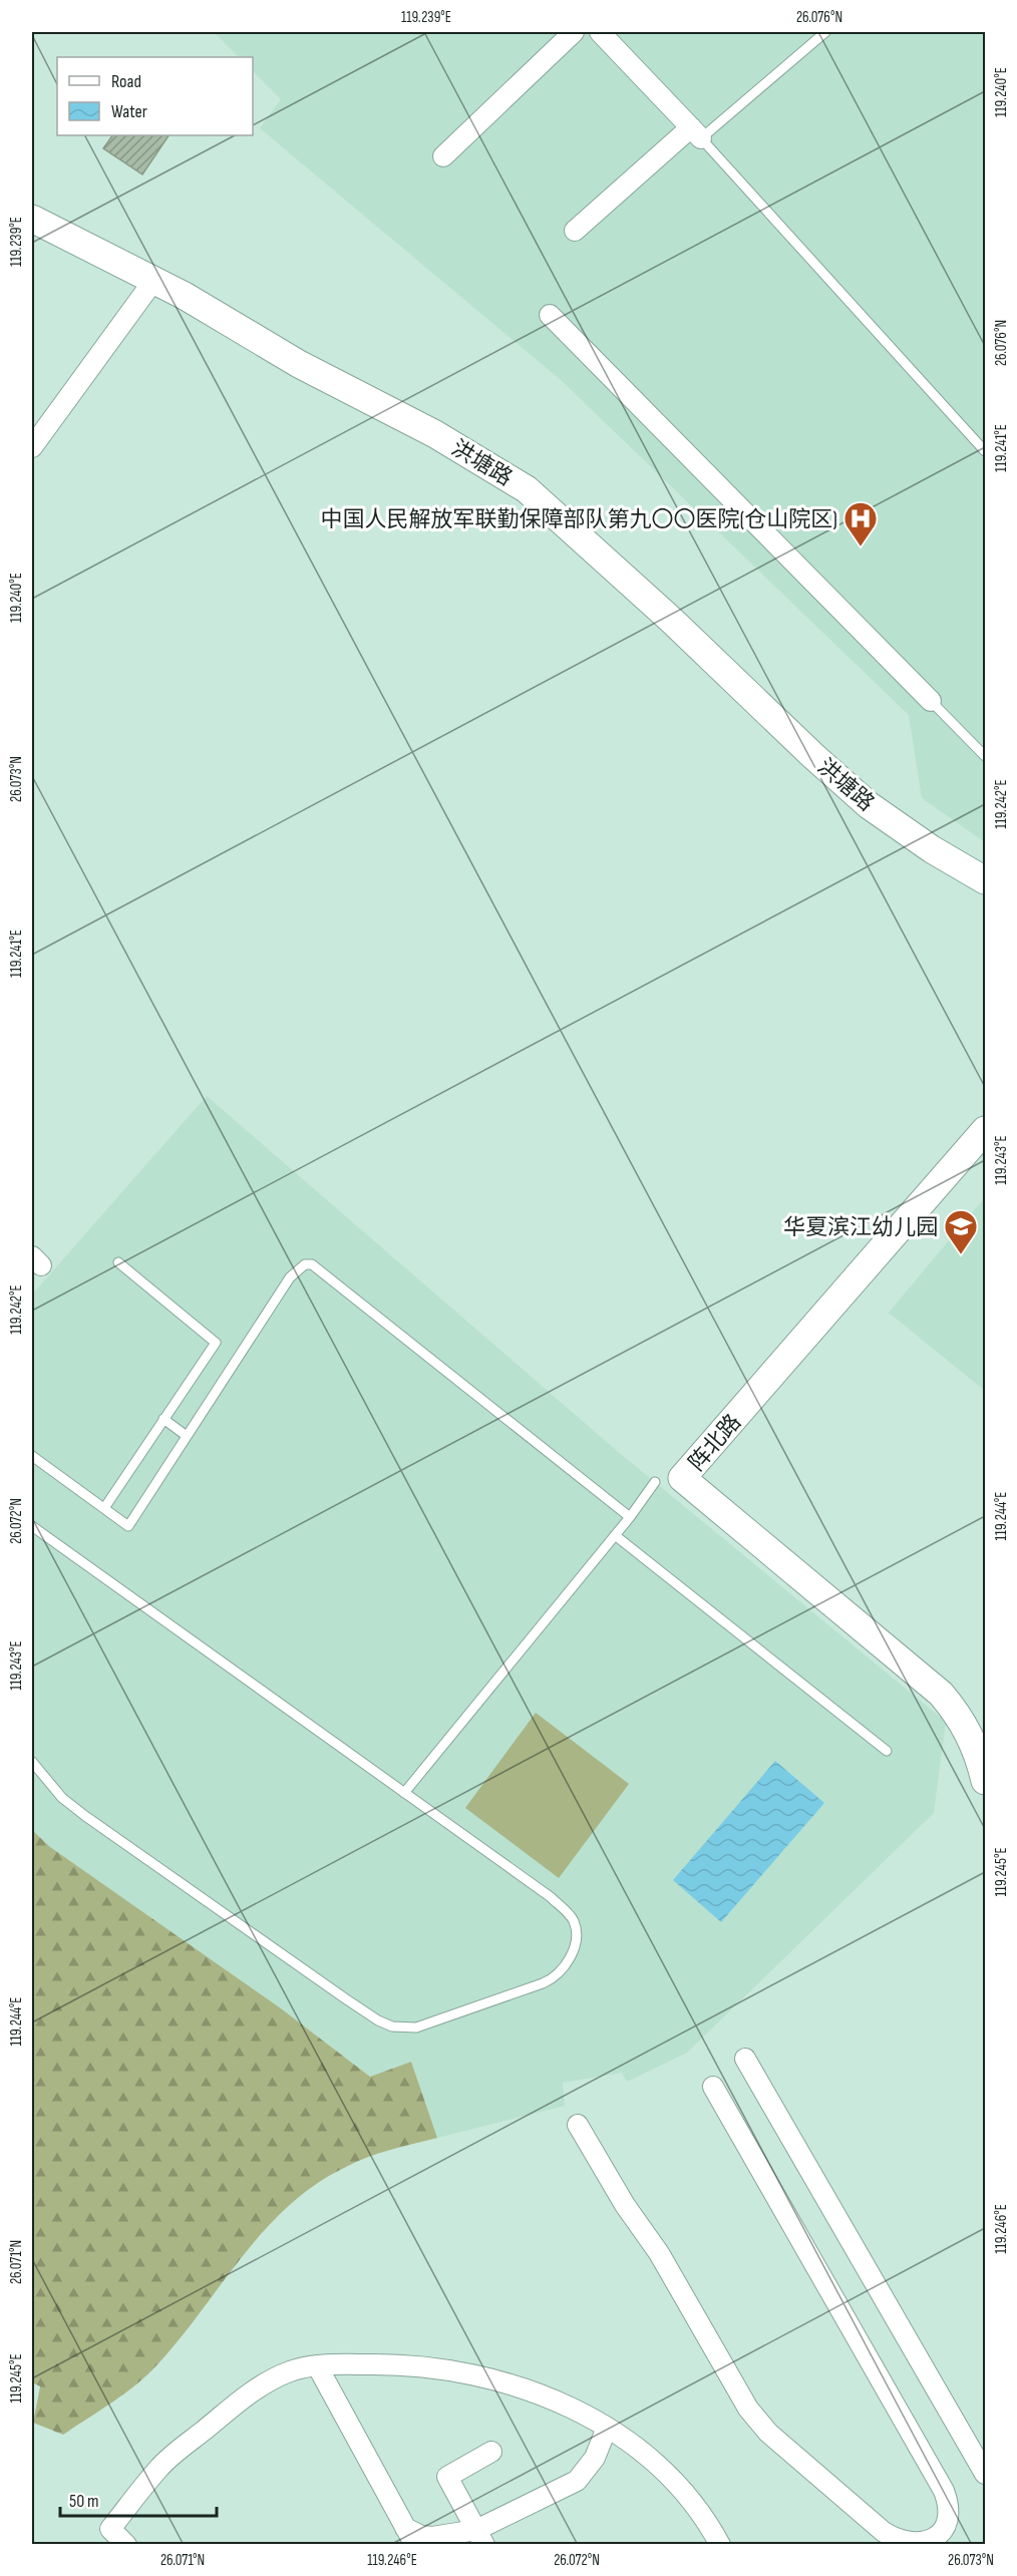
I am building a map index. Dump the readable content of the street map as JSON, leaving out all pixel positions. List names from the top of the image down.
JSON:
{
  "streets": {
    "street": ["洪塘路", "阵北路"]
  },
  "places": {
    "hospital": ["中国人民解放军联勤保障部队第九〇〇医院(仓山院区)"],
    "school or university": ["华夏滨江幼儿园"]
  },
  "legend": ["Road", "Water"],
  "scale_bar": "50 m",
  "coordinates": [
    "119.239°E",
    "26.076°N",
    "119.240°E",
    "119.241°E",
    "26.073°N",
    "119.242°E",
    "119.243°E",
    "119.244°E",
    "26.072°N",
    "119.245°E",
    "119.246°E",
    "26.071°N"
  ]
}
